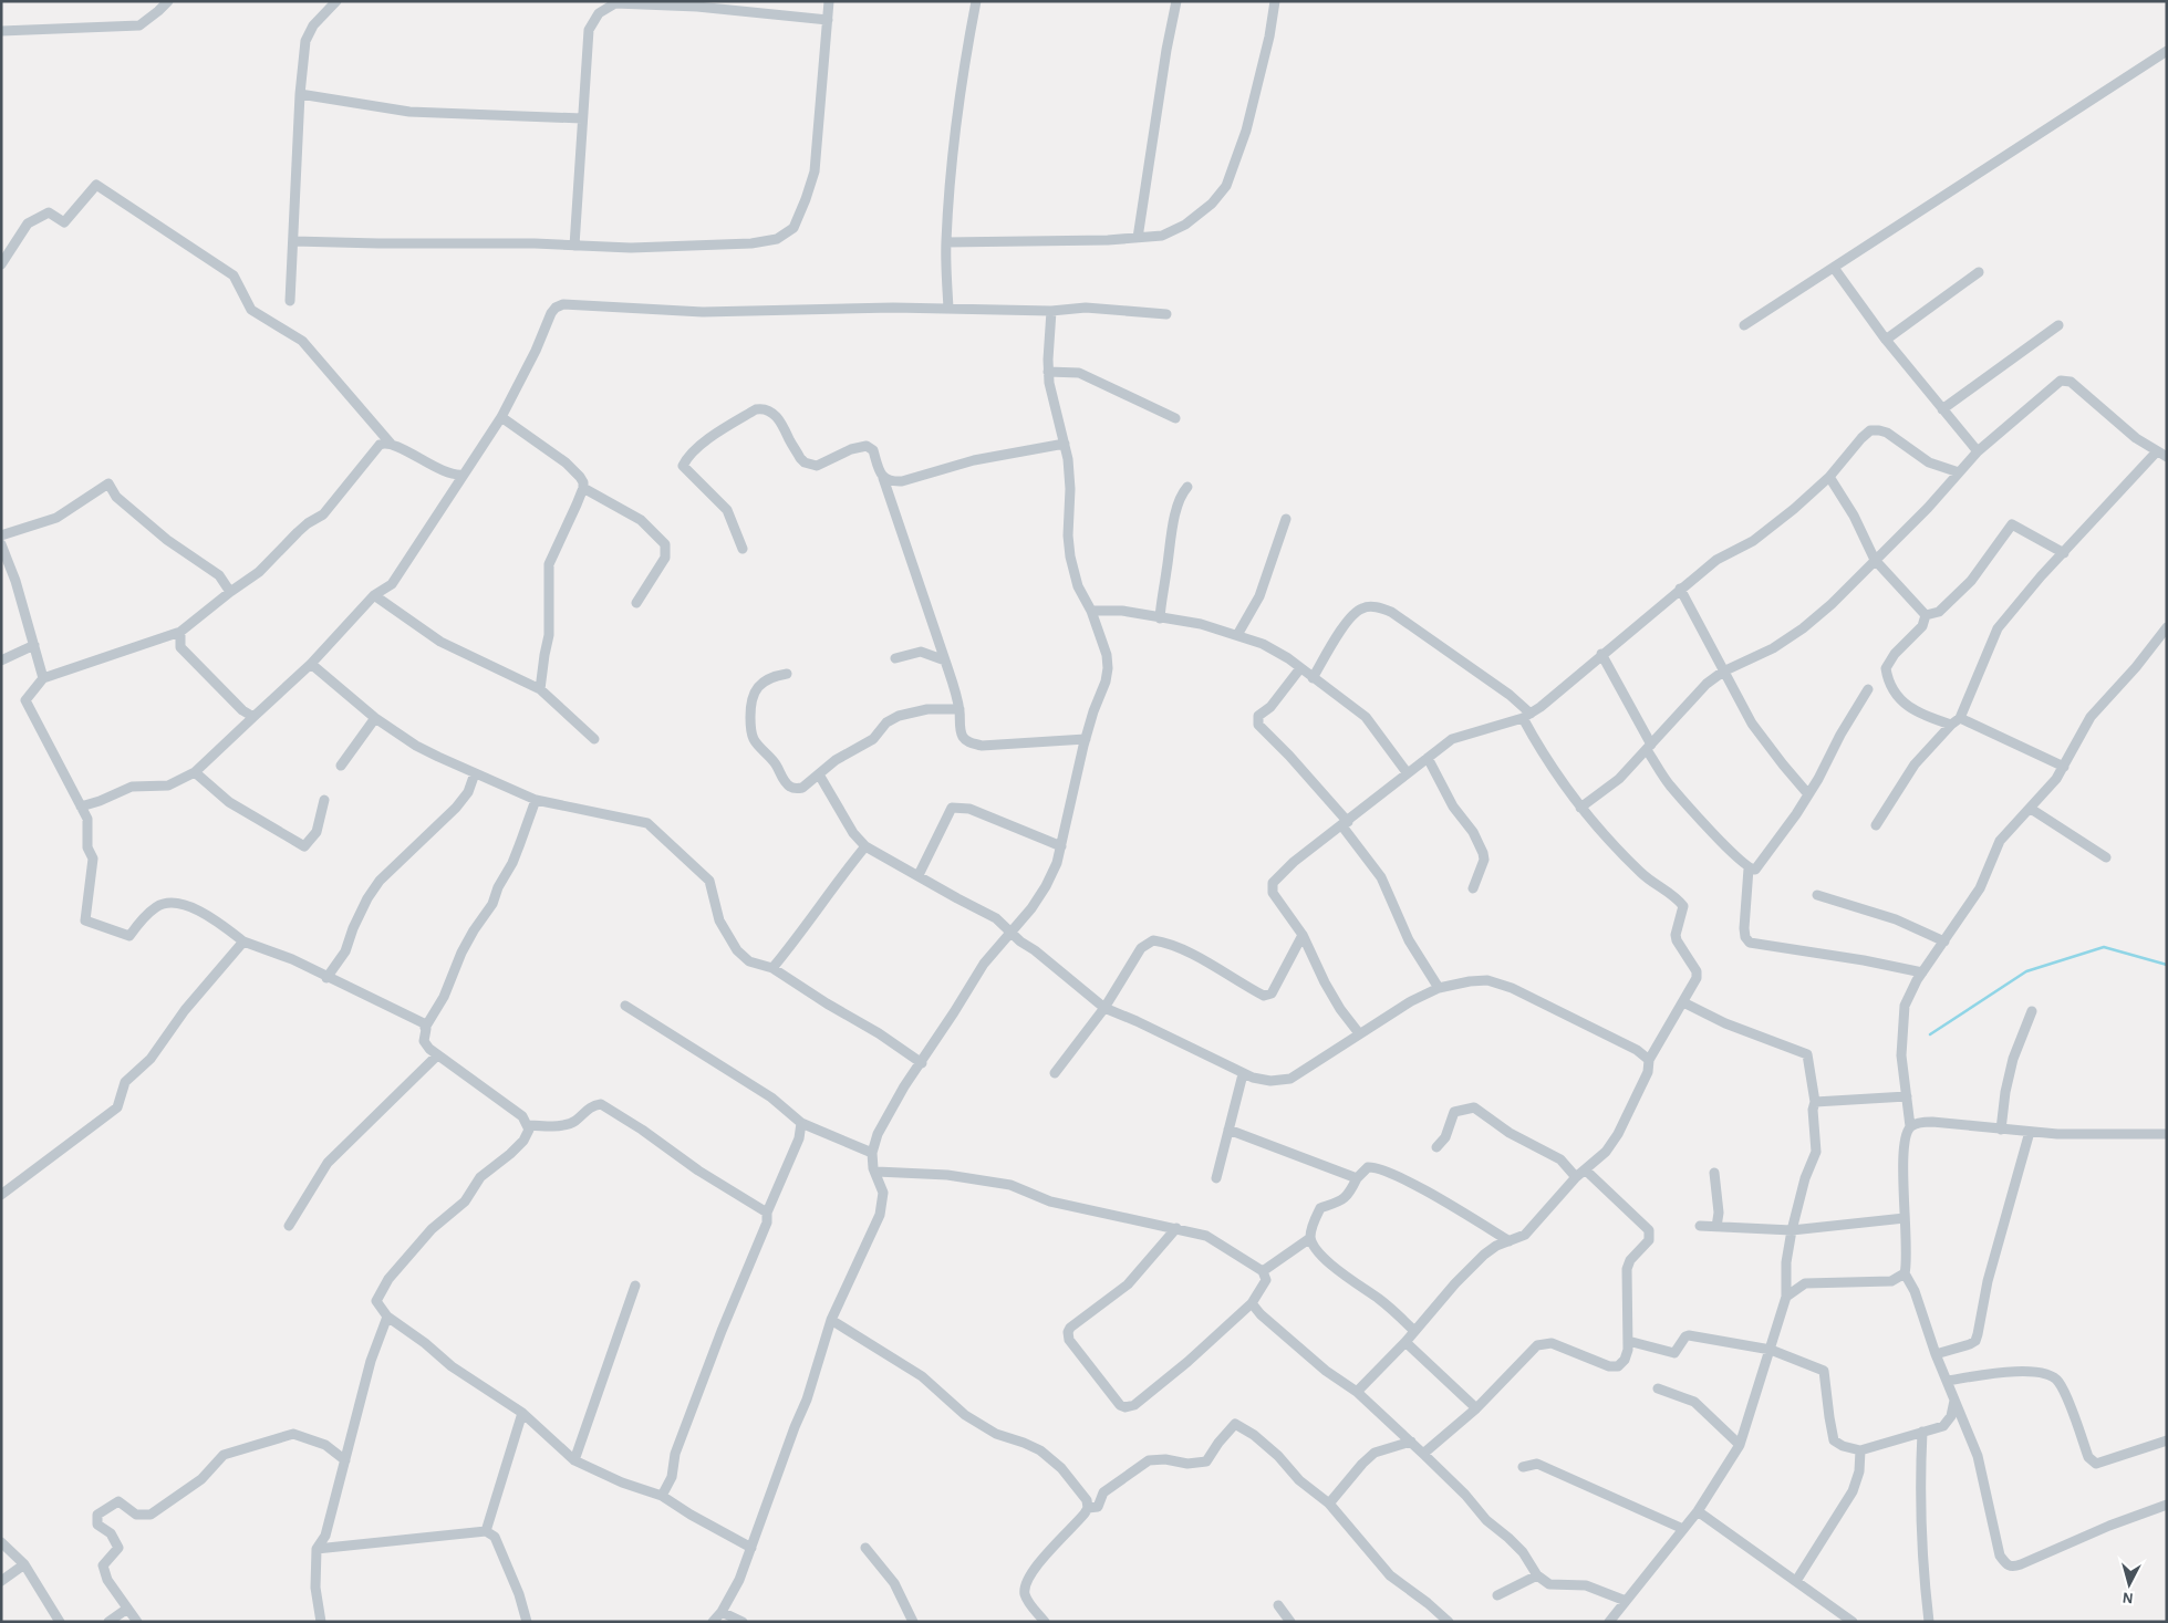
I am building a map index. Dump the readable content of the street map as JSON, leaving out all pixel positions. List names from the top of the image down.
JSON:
{
  "north": "bottom"
}
